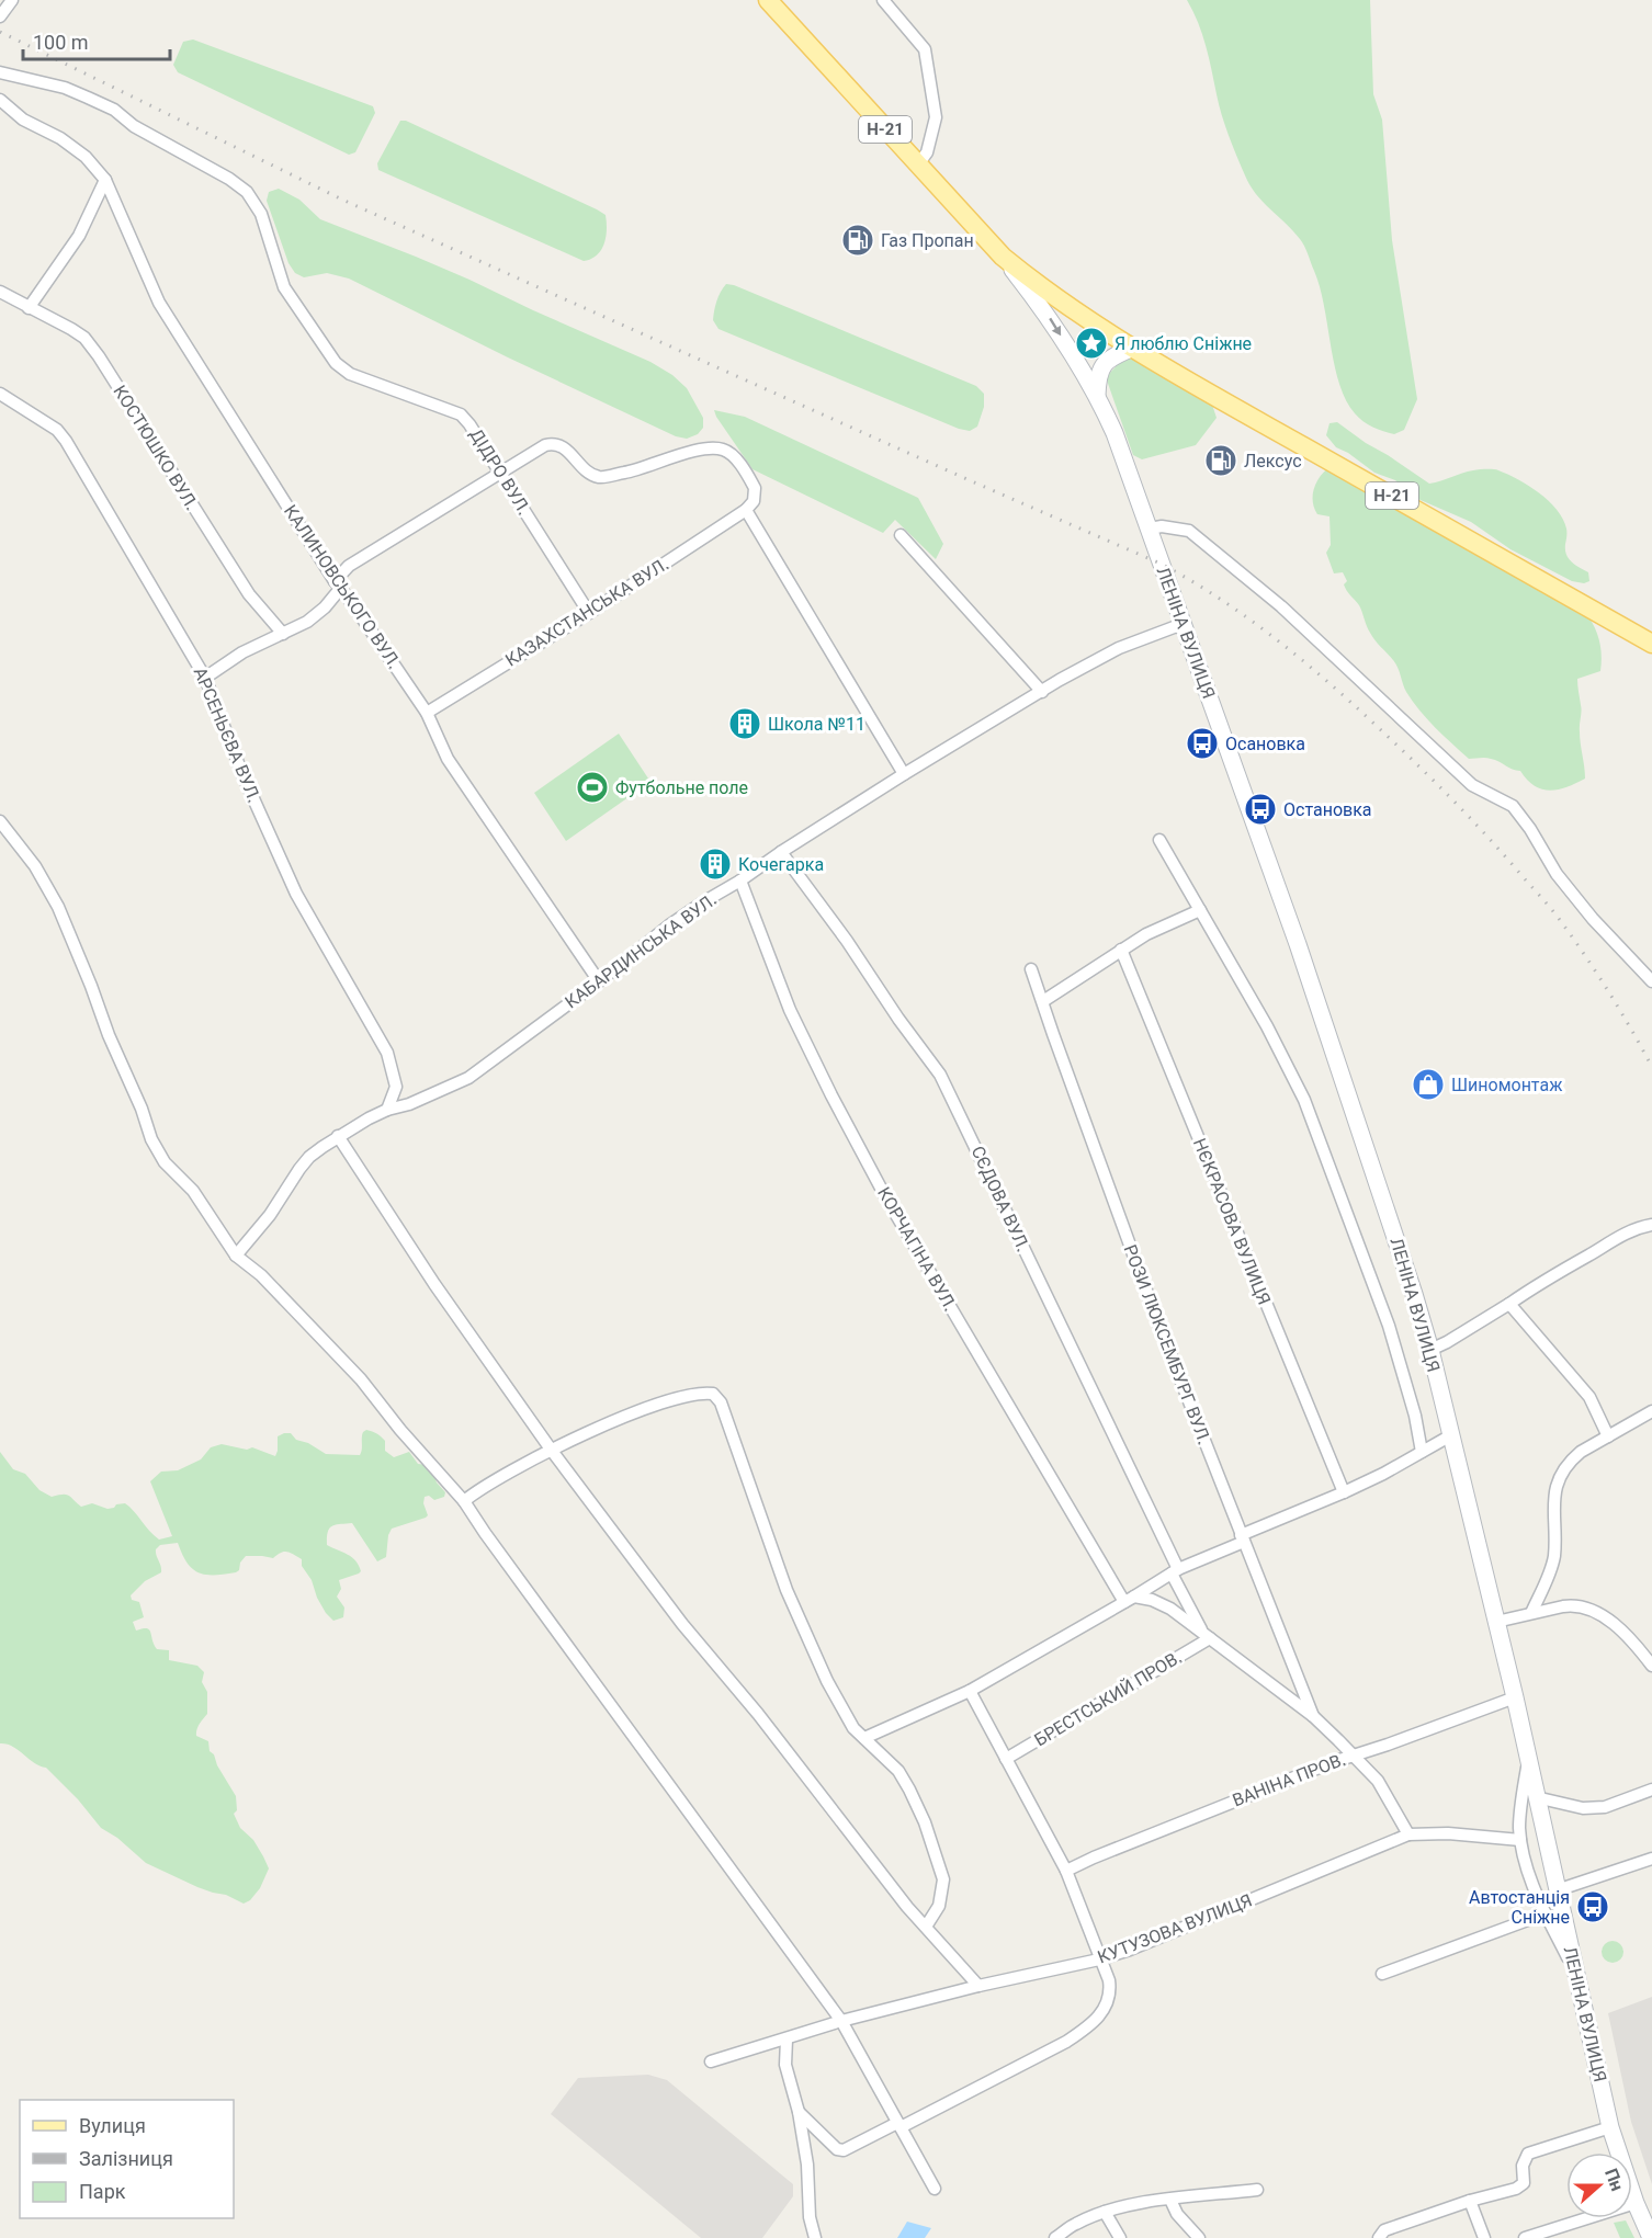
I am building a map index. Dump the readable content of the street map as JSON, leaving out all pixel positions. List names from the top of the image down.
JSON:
{
  "streets": {
    "main road": ["Н-21", "ЛЕНІНА ВУЛИЦЯ"],
    "street": [
      "КОСТЮШКО ВУЛ.",
      "ДІДРО ВУЛ.",
      "КАЛИНОВСЬКОГО ВУЛ.",
      "КАЗАХСТАНСЬКА ВУЛ.",
      "АРСЕНЬЄВА ВУЛ.",
      "КАБАРДИНСЬКА ВУЛ.",
      "СЄДОВА ВУЛ.",
      "НЄКРАСОВА ВУЛИЦЯ",
      "КОРЧАГІНА ВУЛ.",
      "РОЗИ ЛЮКСЕМБУРГ ВУЛ.",
      "БРЕСТСЬКИЙ ПРОВ.",
      "ВАНІНА ПРОВ.",
      "КУТУЗОВА ВУЛИЦЯ"
    ]
  },
  "crossings": [
    ["Н-21", "ЛЕНІНА ВУЛИЦЯ"],
    ["ДІДРО ВУЛ.", "КАЗАХСТАНСЬКА ВУЛ."],
    ["КАЛИНОВСЬКОГО ВУЛ.", "КАЗАХСТАНСЬКА ВУЛ."],
    ["КАЛИНОВСЬКОГО ВУЛ.", "КАБАРДИНСЬКА ВУЛ."],
    ["ЛЕНІНА ВУЛИЦЯ", "КАБАРДИНСЬКА ВУЛ."],
    ["ЛЕНІНА ВУЛИЦЯ", "ВАНІНА ПРОВ."],
    ["АРСЕНЬЄВА ВУЛ.", "КАБАРДИНСЬКА ВУЛ."],
    ["КАБАРДИНСЬКА ВУЛ.", "СЄДОВА ВУЛ."],
    ["КАБАРДИНСЬКА ВУЛ.", "КОРЧАГІНА ВУЛ."],
    ["СЄДОВА ВУЛ.", "БРЕСТСЬКИЙ ПРОВ."]
  ],
  "places": {
    "fuel station": ["Газ Пропан", "Лексус"],
    "place": ["Я люблю Сніжне"],
    "building": ["Школа №11", "Кочегарка"],
    "bus stop": ["Осановка", "Остановка", "Автостанція Сніжне"],
    "sports": ["Футбольне поле"],
    "shop": ["Шиномонтаж"]
  },
  "legend": ["Вулиця", "Залізниця", "Парк"],
  "scale_bar": "100 m",
  "north": "right"
}
